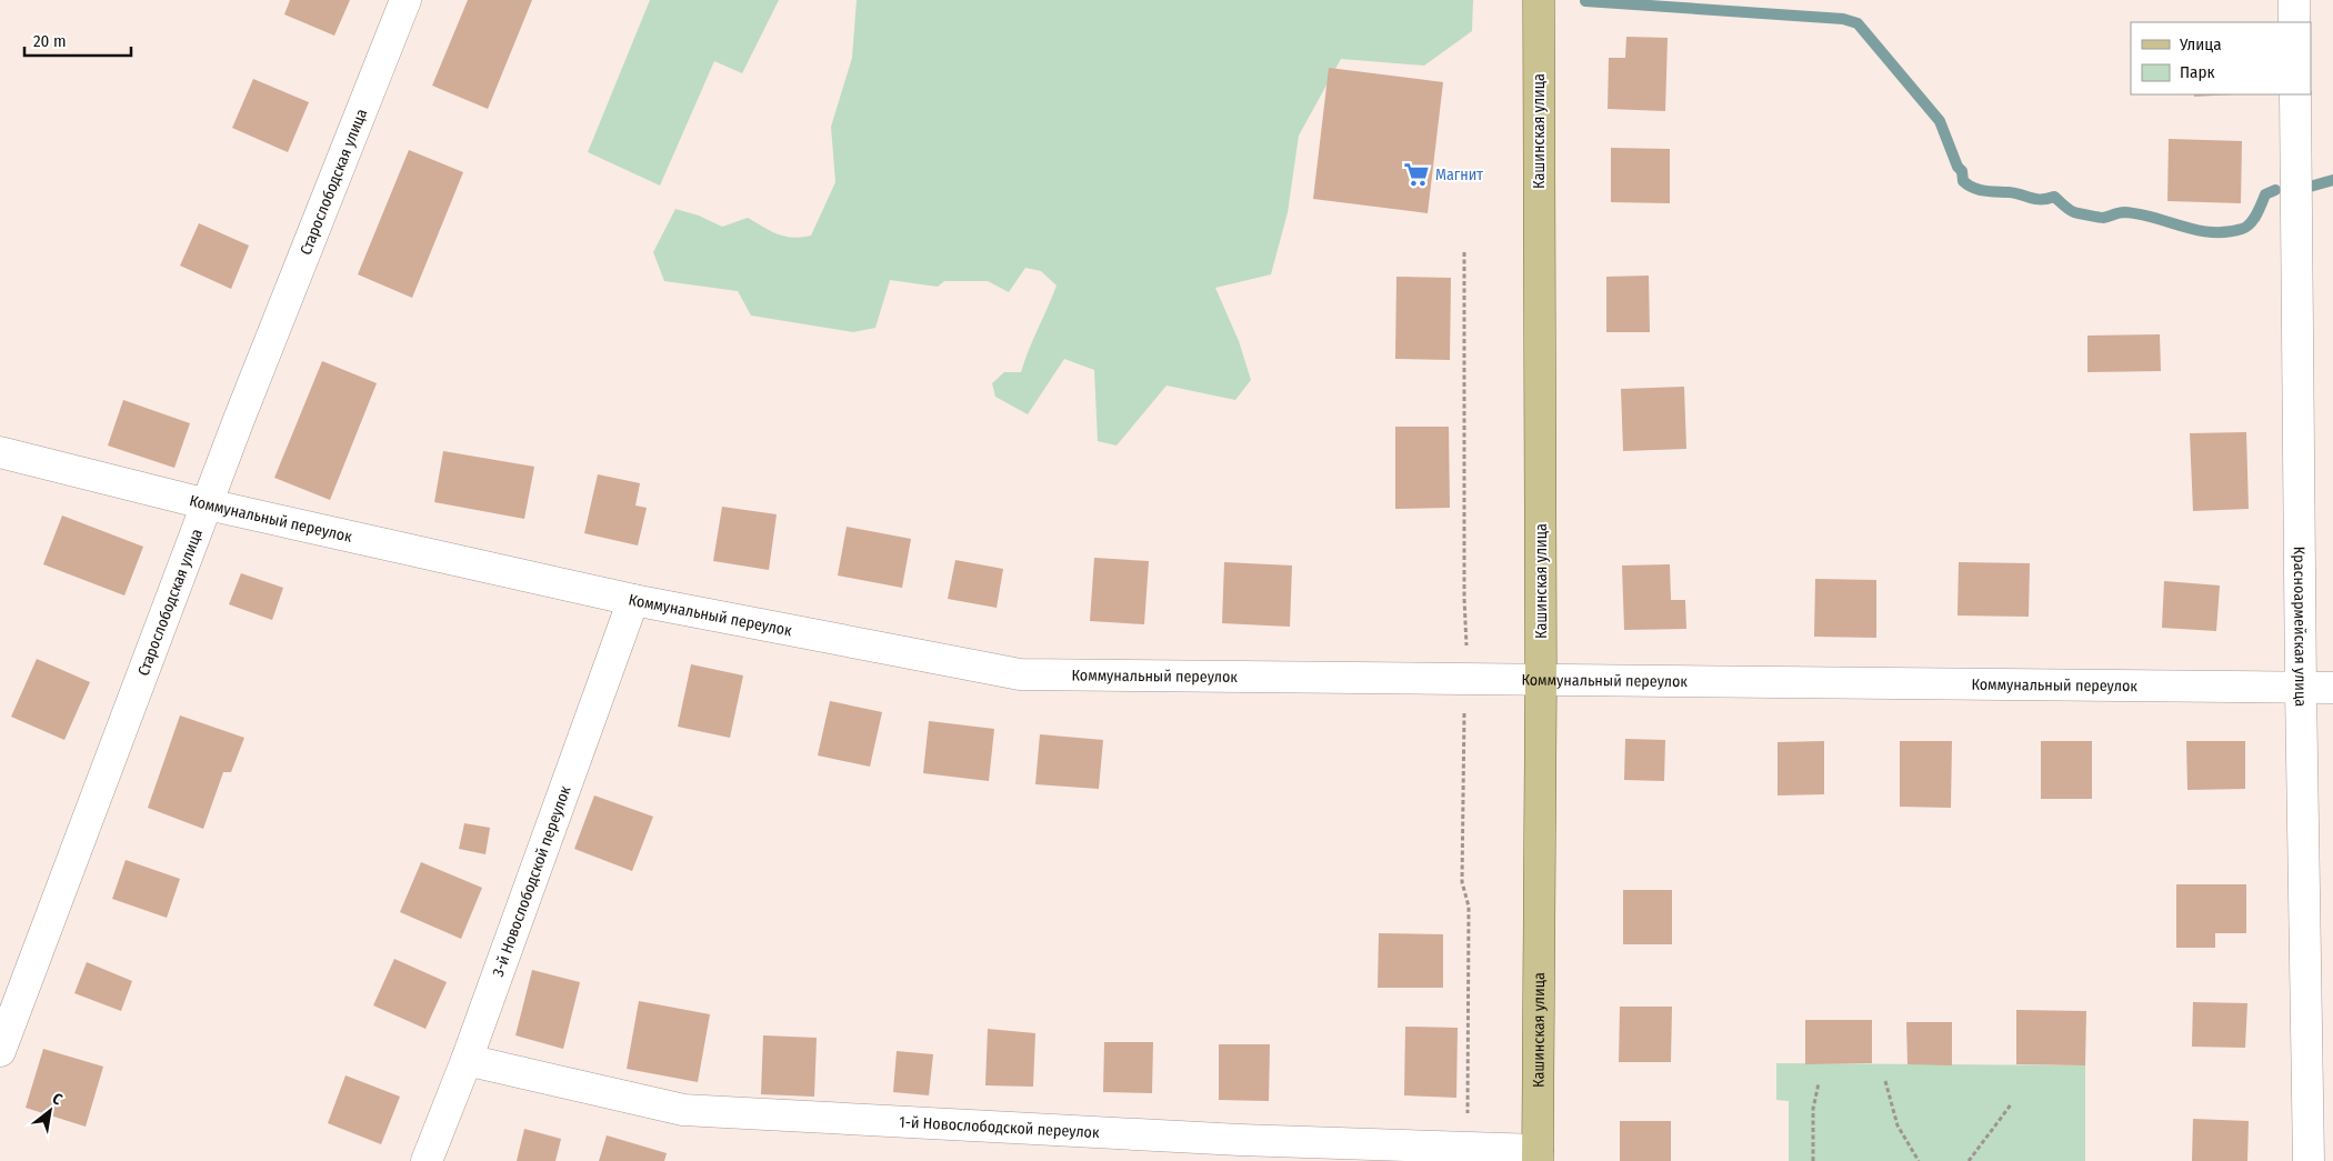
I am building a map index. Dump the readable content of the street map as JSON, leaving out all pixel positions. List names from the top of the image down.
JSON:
{
  "streets": {
    "main road": ["Кашинская улица"],
    "street": [
      "Старослободская улица",
      "Коммунальный переулок",
      "Красноармейская улица",
      "3-й Новослободской переулок",
      "1-й Новослободской переулок"
    ]
  },
  "crossings": [
    ["Кашинская улица", "Коммунальный переулок"],
    ["Кашинская улица", "1-й Новослободской переулок"],
    ["Старослободская улица", "Коммунальный переулок"],
    ["Коммунальный переулок", "Красноармейская улица"],
    ["Коммунальный переулок", "3-й Новослободской переулок"],
    ["3-й Новослободской переулок", "1-й Новослободской переулок"]
  ],
  "places": {
    "supermarket": ["Магнит"]
  },
  "legend": ["Улица", "Парк"],
  "scale_bar": "20 m",
  "north": "top right"
}
